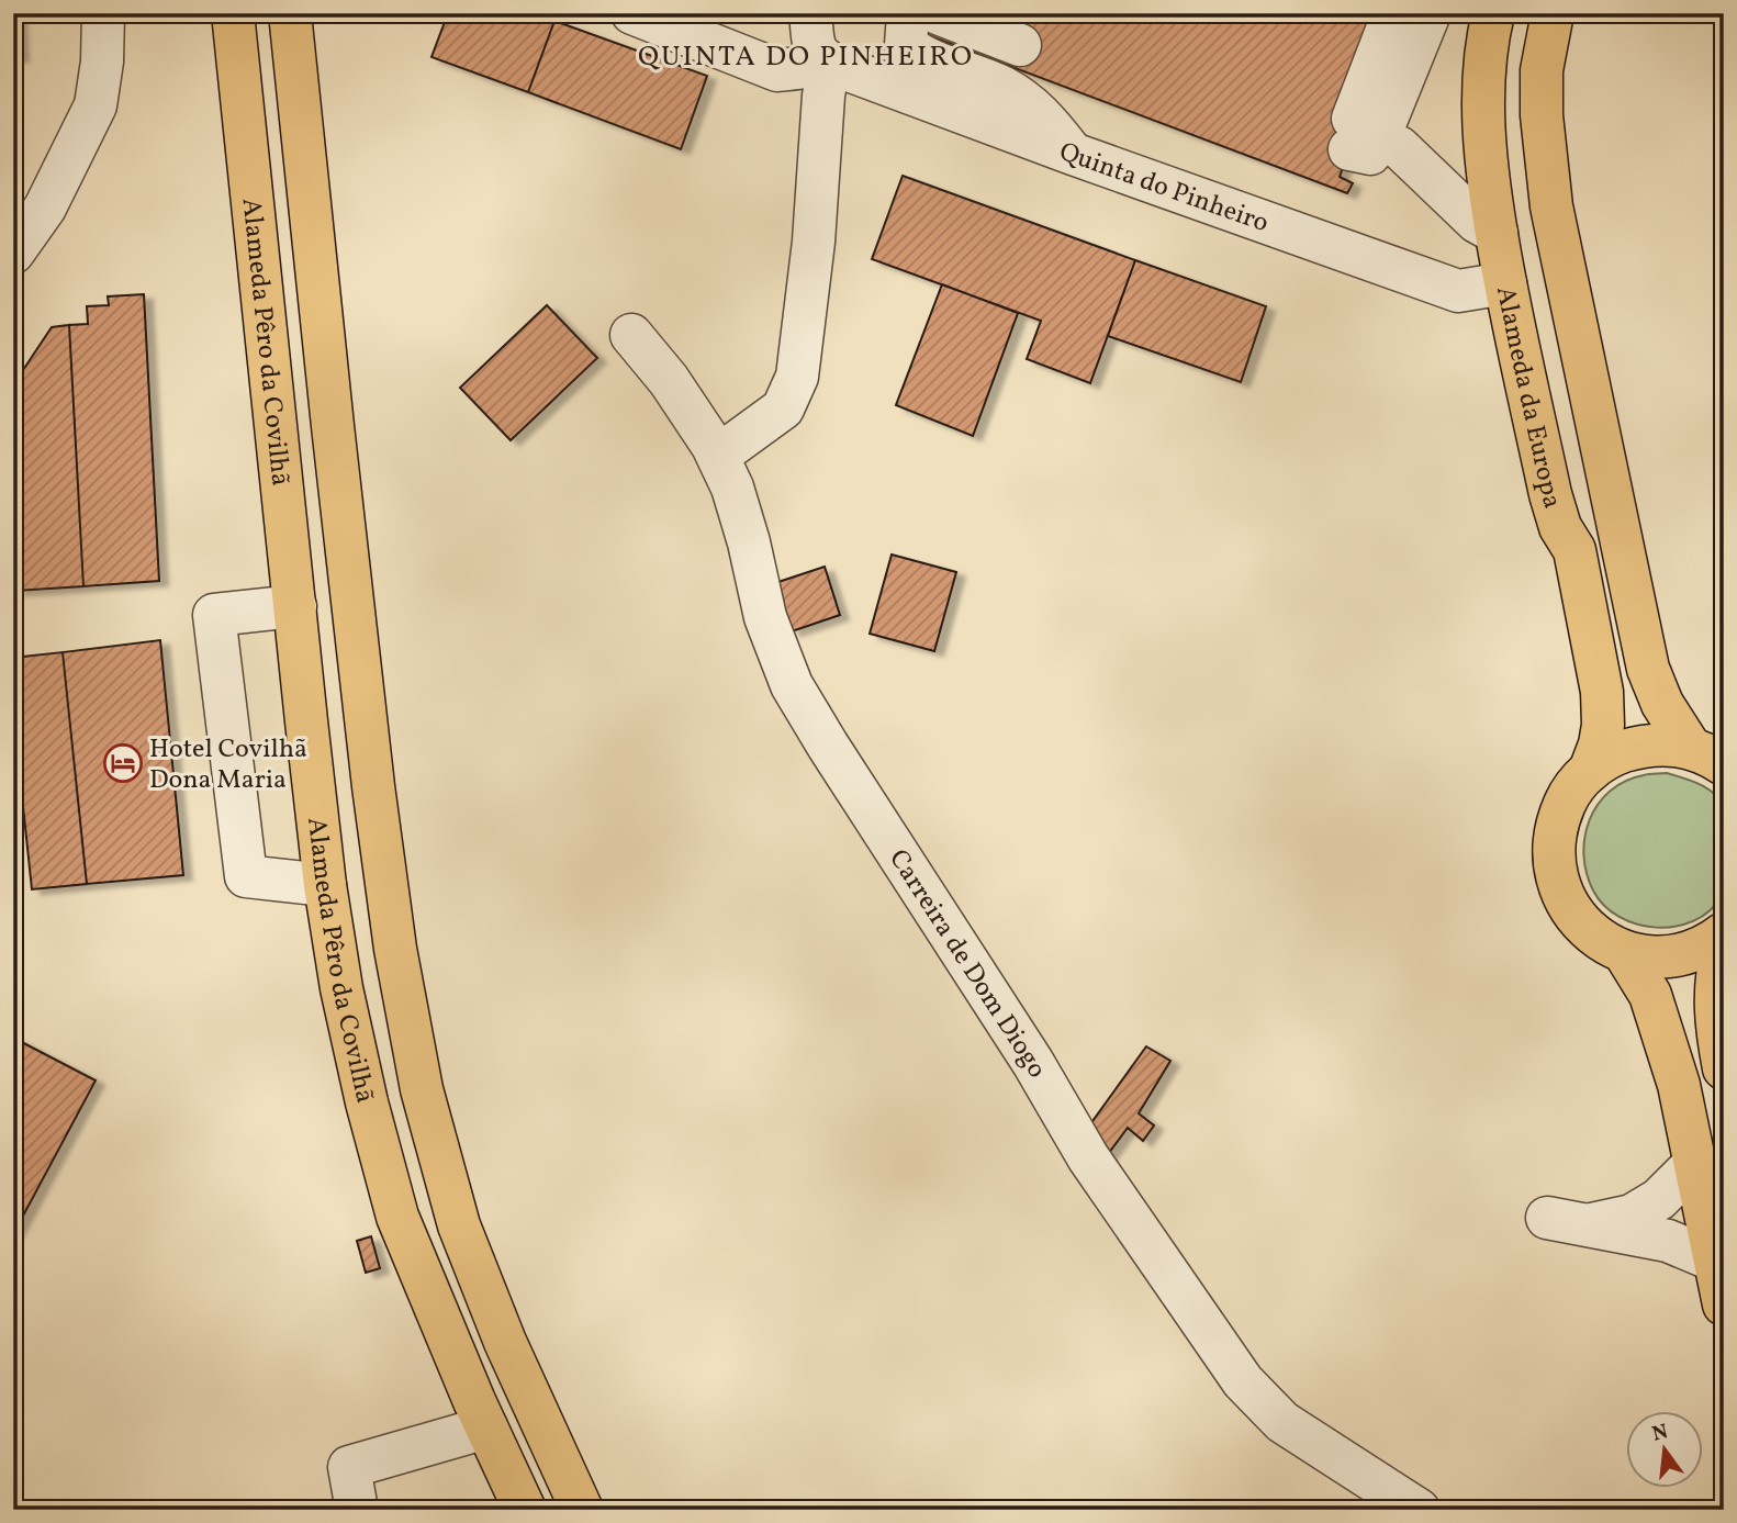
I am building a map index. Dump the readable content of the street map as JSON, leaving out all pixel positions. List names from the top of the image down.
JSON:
{
  "streets": {
    "main road": ["Alameda Pêro da Covilhã", "Alameda da Europa"],
    "street": ["Quinta do Pinheiro", "Carreira de Dom Diogo"]
  },
  "crossings": [
    ["Quinta do Pinheiro", "Alameda da Europa"]
  ],
  "districts": ["QUINTA DO PINHEIRO"],
  "places": {
    "hotel": ["Hotel Covilhã Dona Maria"]
  },
  "north": "top"
}
